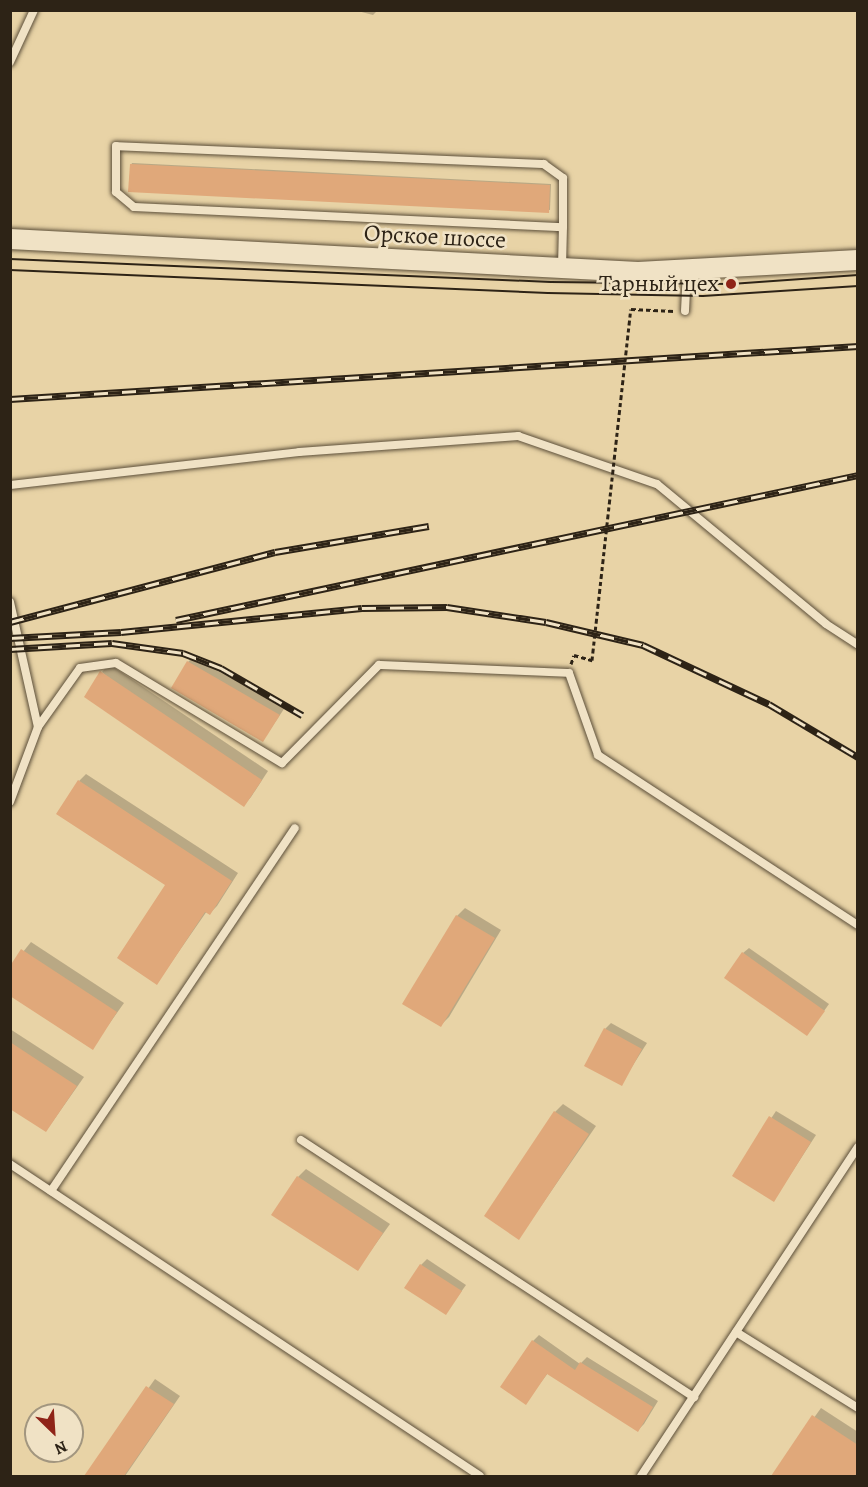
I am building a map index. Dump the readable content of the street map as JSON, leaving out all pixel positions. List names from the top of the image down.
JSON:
{
  "streets": {
    "street": ["Орское шоссе"]
  },
  "places": ["Тарный цех"],
  "north": "bottom right"
}
